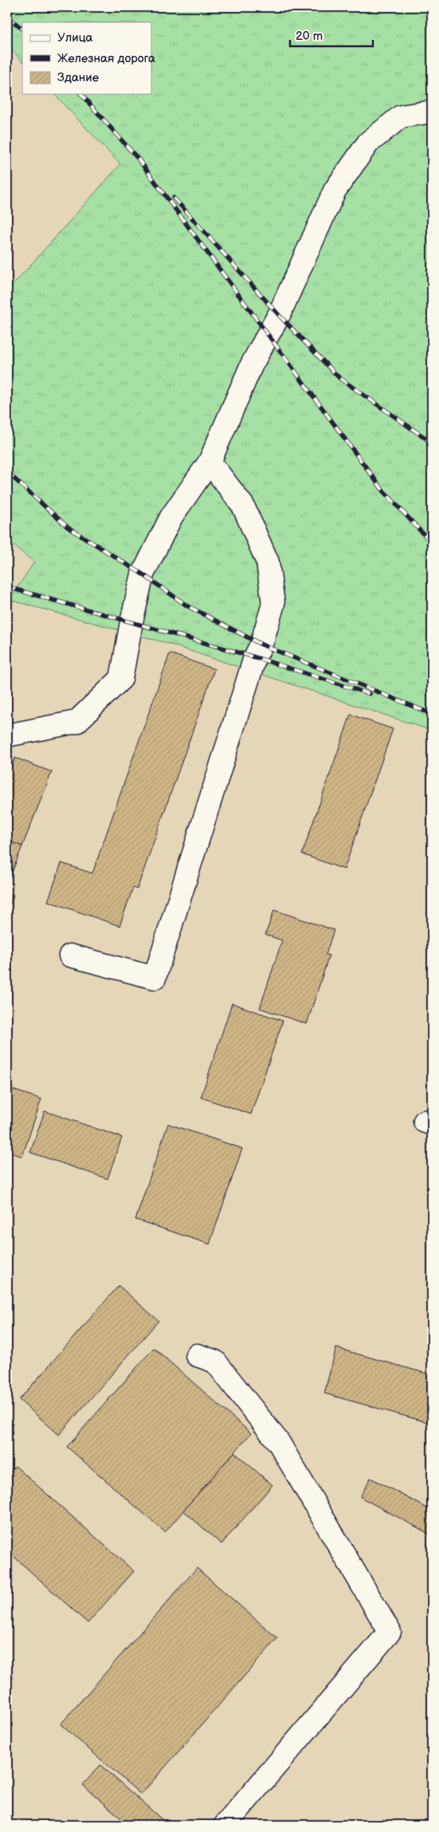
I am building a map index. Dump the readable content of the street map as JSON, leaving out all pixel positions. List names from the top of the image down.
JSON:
{
  "legend": ["Улица", "Железная дорога", "Здание"],
  "scale_bar": "20 m"
}
